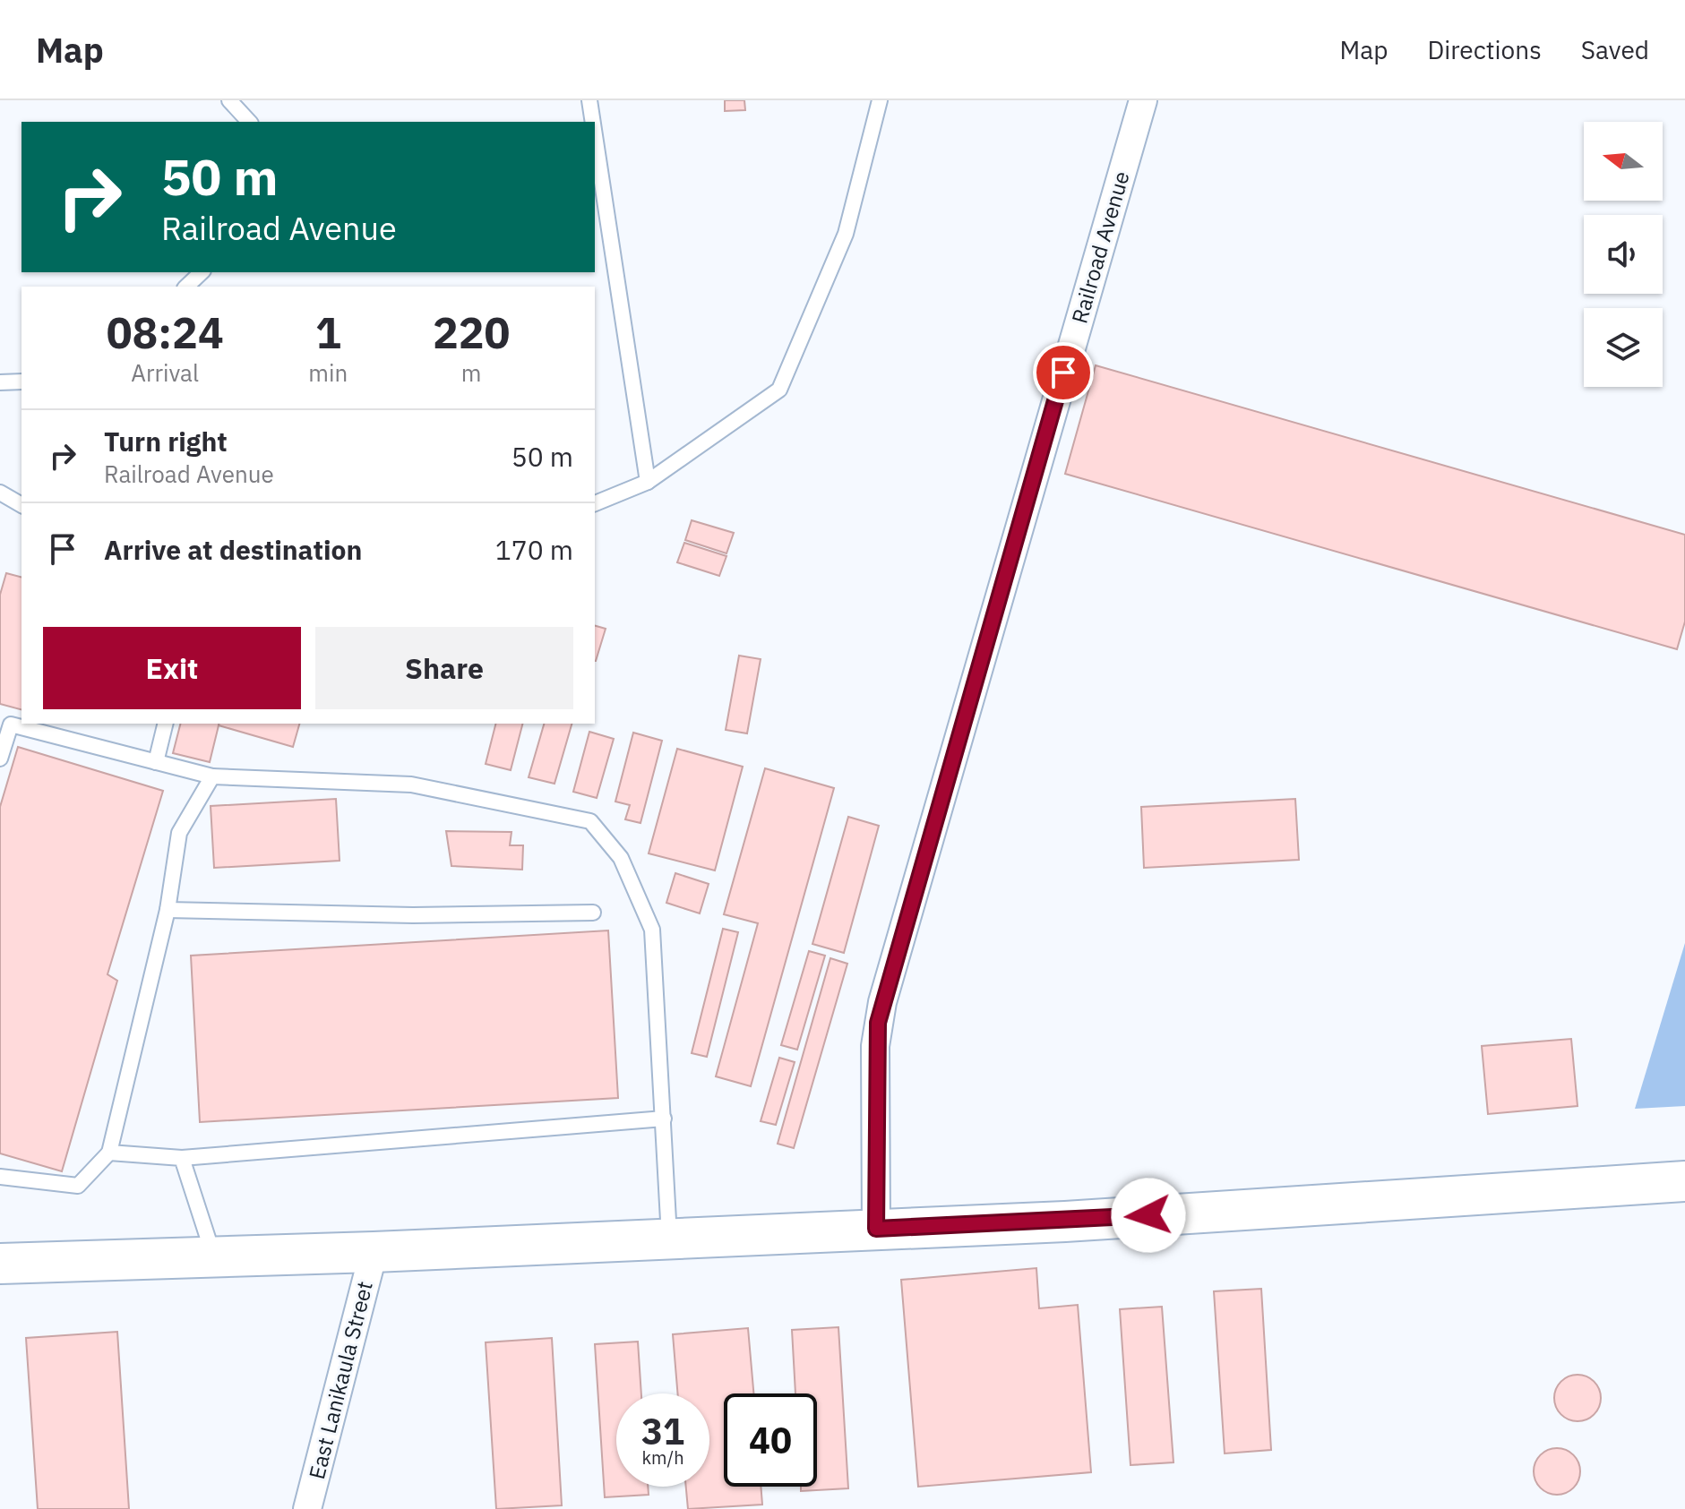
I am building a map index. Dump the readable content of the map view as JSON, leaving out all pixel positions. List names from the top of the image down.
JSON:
{
  "streets": {
    "street": ["Railroad Avenue", "East Lanikaula Street"]
  },
  "north": "left",
  "page": {
    "header": "Map",
    "nav": ["Map", "Directions", "Saved"],
    "turn": ["50 m", "Railroad Avenue"],
    "eta": [
      "08:24",
      "Arrival",
      "1",
      "min",
      "220",
      "m"
    ],
    "list": [
      {
        "name": "Turn right",
        "note": "Railroad Avenue",
        "value": "50 m"
      },
      {
        "name": "Arrive at destination",
        "value": "170 m"
      }
    ],
    "buttons": ["Exit", "Share"],
    "speed": "31 km/h",
    "limit": "40"
  }
}
